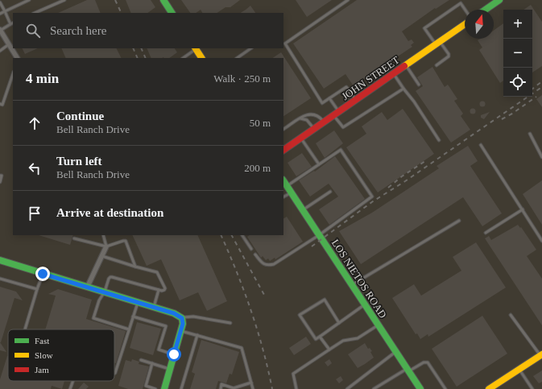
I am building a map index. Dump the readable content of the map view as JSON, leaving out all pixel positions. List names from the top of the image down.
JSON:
{
  "streets": {
    "street": ["JOHN STREET", "LOS NIETOS ROAD"]
  },
  "legend": ["Fast", "Slow", "Jam"],
  "north": "top",
  "page": {
    "map_buttons": ["+", "−"],
    "search": "Search here",
    "heading": ["4 min", "Walk · 250 m"],
    "list": [
      ["Continue", "Bell Ranch Drive", "50 m"],
      ["Turn left", "Bell Ranch Drive", "200 m"],
      "Arrive at destination"
    ]
  }
}
